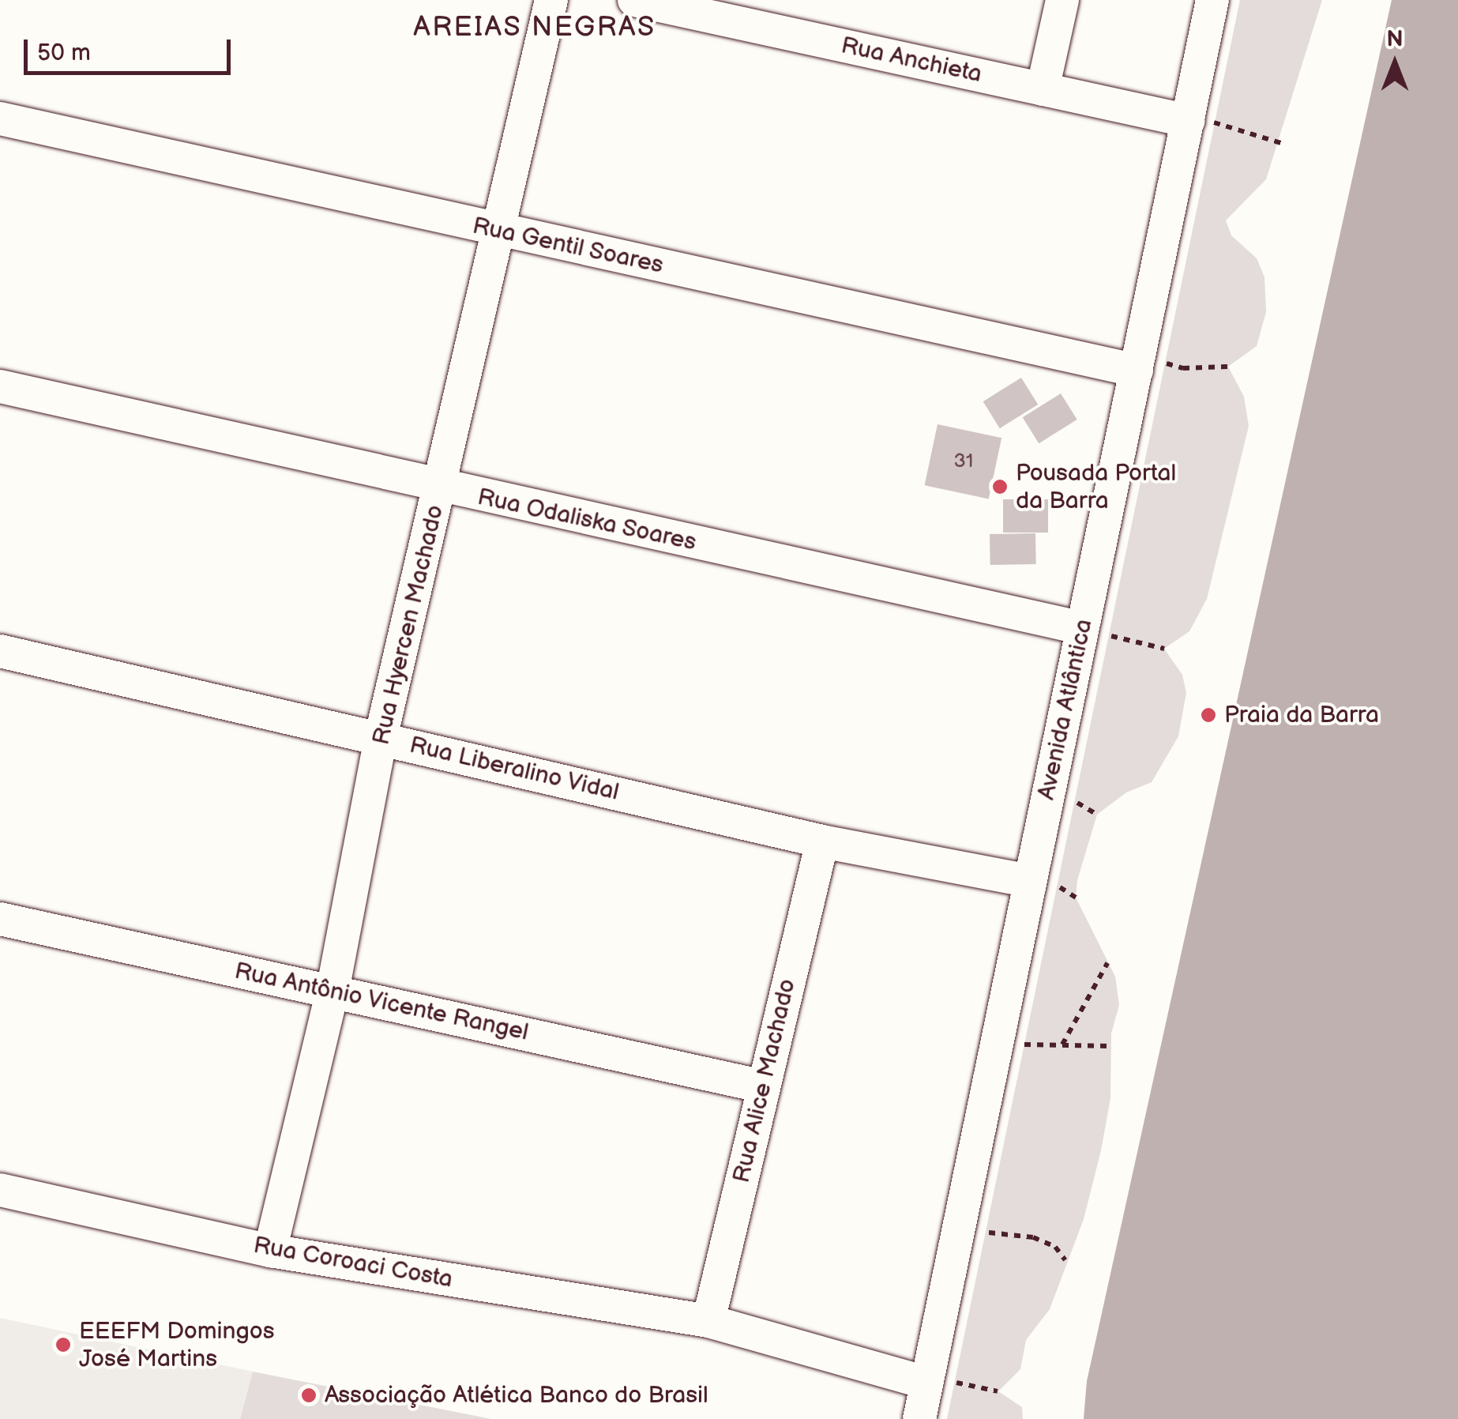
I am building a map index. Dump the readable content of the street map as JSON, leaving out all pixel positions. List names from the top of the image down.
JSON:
{
  "streets": {
    "street": [
      "Rua Anchieta",
      "Rua Gentil Soares",
      "Rua Odaliska Soares",
      "Rua Hyercen Machado",
      "Avenida Atlântica",
      "Rua Liberalino Vidal",
      "Rua Antônio Vicente Rangel",
      "Rua Alice Machado",
      "Rua Coroaci Costa"
    ]
  },
  "crossings": [
    ["Rua Anchieta", "Avenida Atlântica"],
    ["Rua Gentil Soares", "Rua Hyercen Machado"],
    ["Rua Gentil Soares", "Avenida Atlântica"],
    ["Rua Odaliska Soares", "Rua Hyercen Machado"],
    ["Rua Odaliska Soares", "Avenida Atlântica"],
    ["Rua Hyercen Machado", "Rua Liberalino Vidal"],
    ["Rua Hyercen Machado", "Rua Antônio Vicente Rangel"],
    ["Rua Hyercen Machado", "Rua Coroaci Costa"],
    ["Avenida Atlântica", "Rua Liberalino Vidal"],
    ["Rua Liberalino Vidal", "Rua Alice Machado"],
    ["Rua Antônio Vicente Rangel", "Rua Alice Machado"],
    ["Rua Alice Machado", "Rua Coroaci Costa"]
  ],
  "districts": ["AREIAS NEGRAS"],
  "places": [
    "Pousada Portal da Barra",
    "Praia da Barra",
    "EEEFM Domingos José Martins",
    "Associação Atlética Banco do Brasil"
  ],
  "house_numbers": ["31"],
  "scale_bar": "50 m",
  "north": "top"
}
